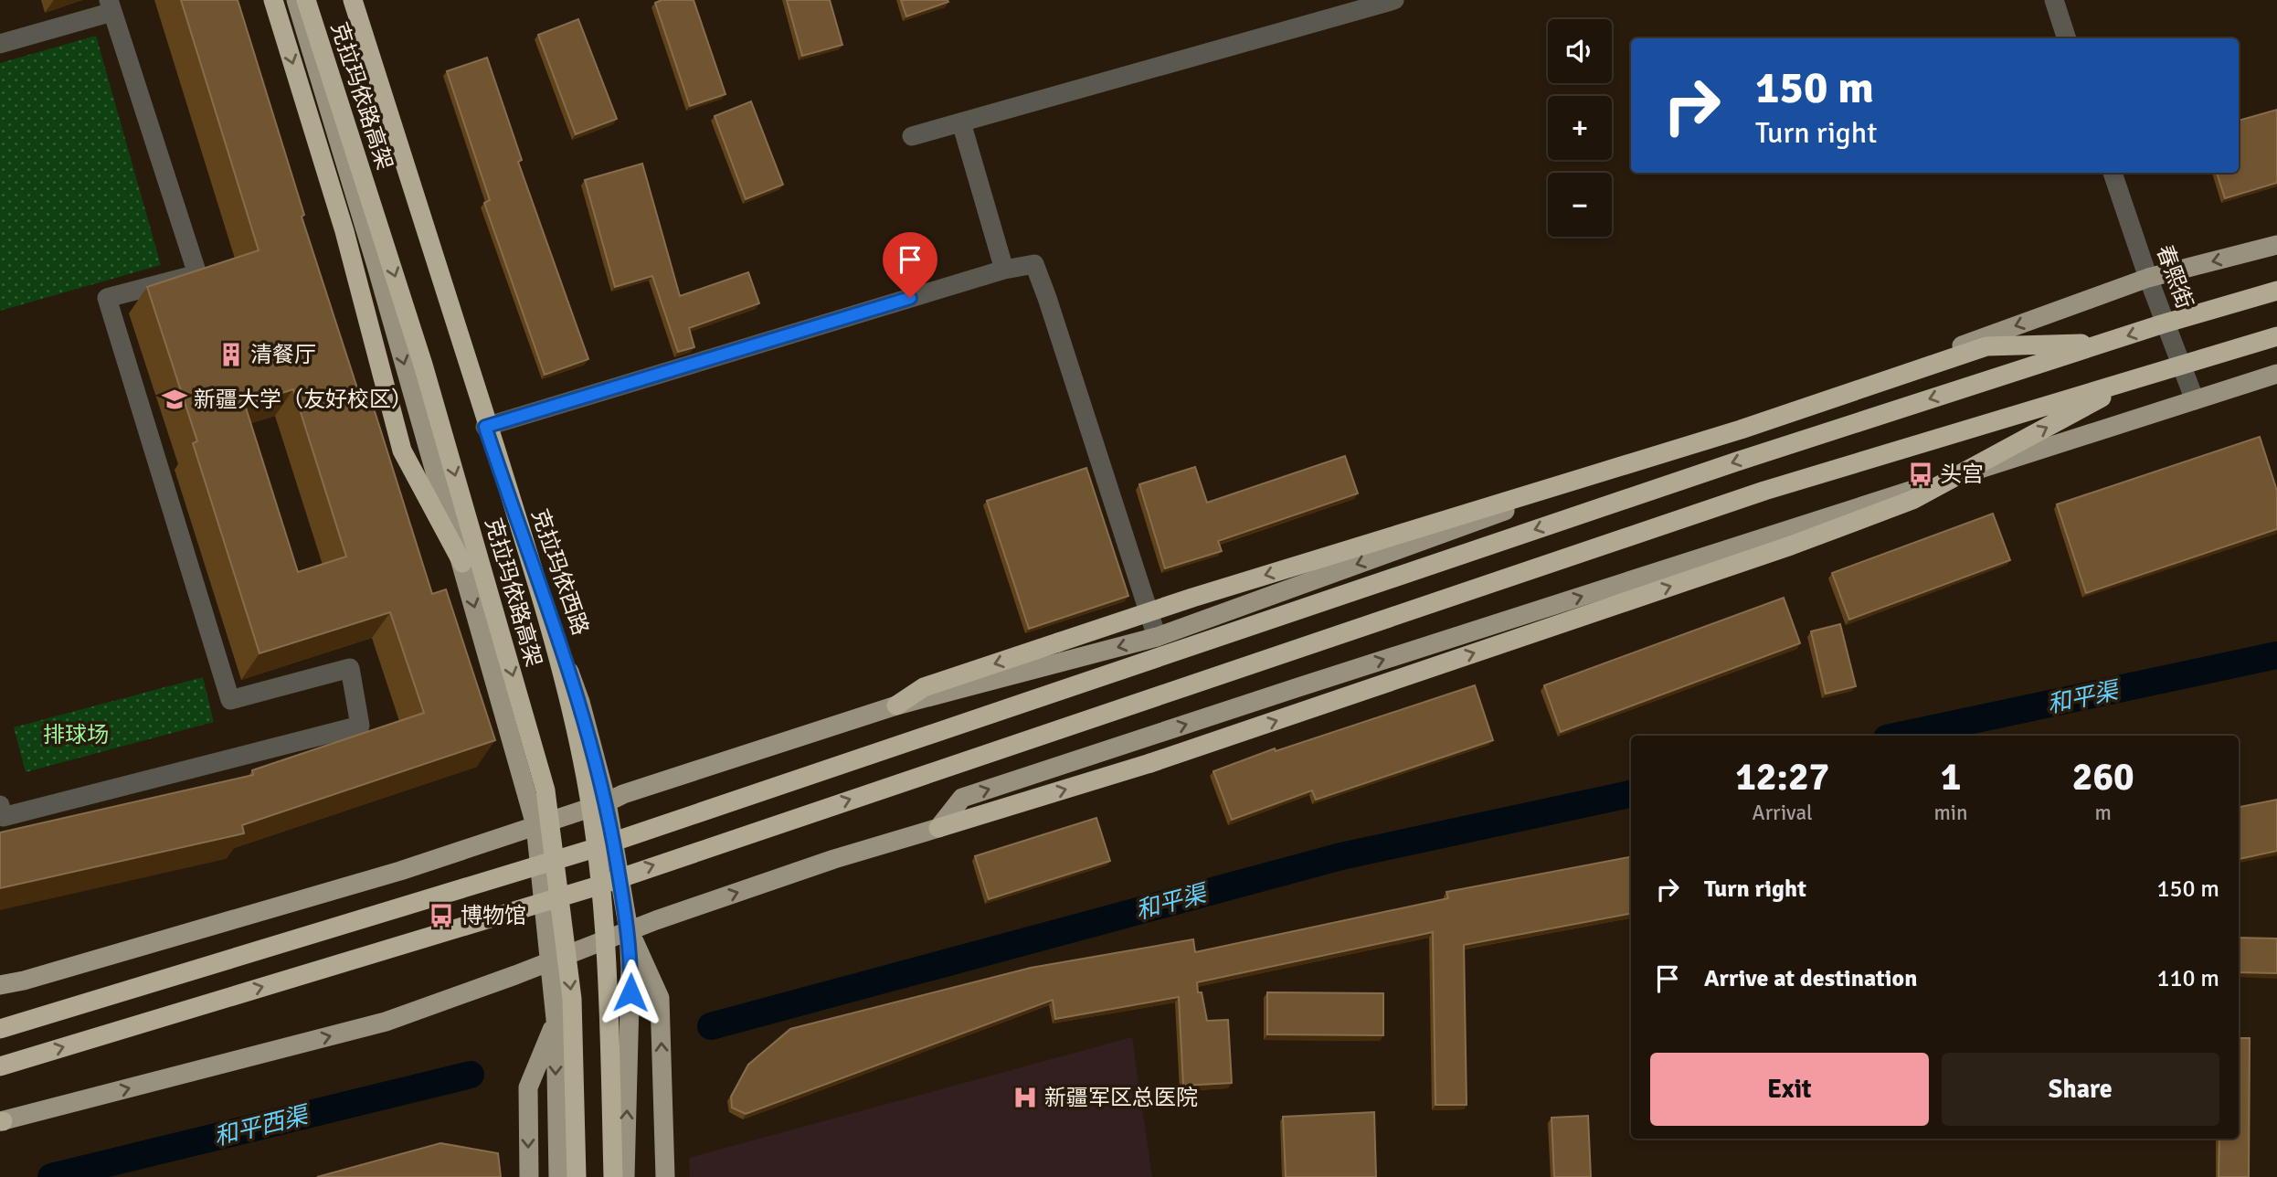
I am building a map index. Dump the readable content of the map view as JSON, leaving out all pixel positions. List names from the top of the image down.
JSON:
{
  "streets": {
    "highway": ["克拉玛依路高架"],
    "main road": ["克拉玛依西路"],
    "street": ["春熙街"]
  },
  "crossings": [
    ["克拉玛依路高架", "克拉玛依西路"]
  ],
  "water": ["和平渠", "和平西渠"],
  "parks": ["排球场"],
  "places": {
    "building": ["清餐厅"],
    "school or university": ["新疆大学（友好校区）"],
    "bus stop": ["头宫", "博物馆"],
    "hospital": ["新疆军区总医院"]
  },
  "page": {
    "map_buttons": ["+", "−"],
    "turn": ["150 m", "Turn right"],
    "eta": [
      "12:27",
      "Arrival",
      "1",
      "min",
      "260",
      "m"
    ],
    "list": [
      {
        "name": "Turn right",
        "value": "150 m"
      },
      {
        "name": "Arrive at destination",
        "value": "110 m"
      }
    ],
    "buttons": ["Exit", "Share"]
  }
}
